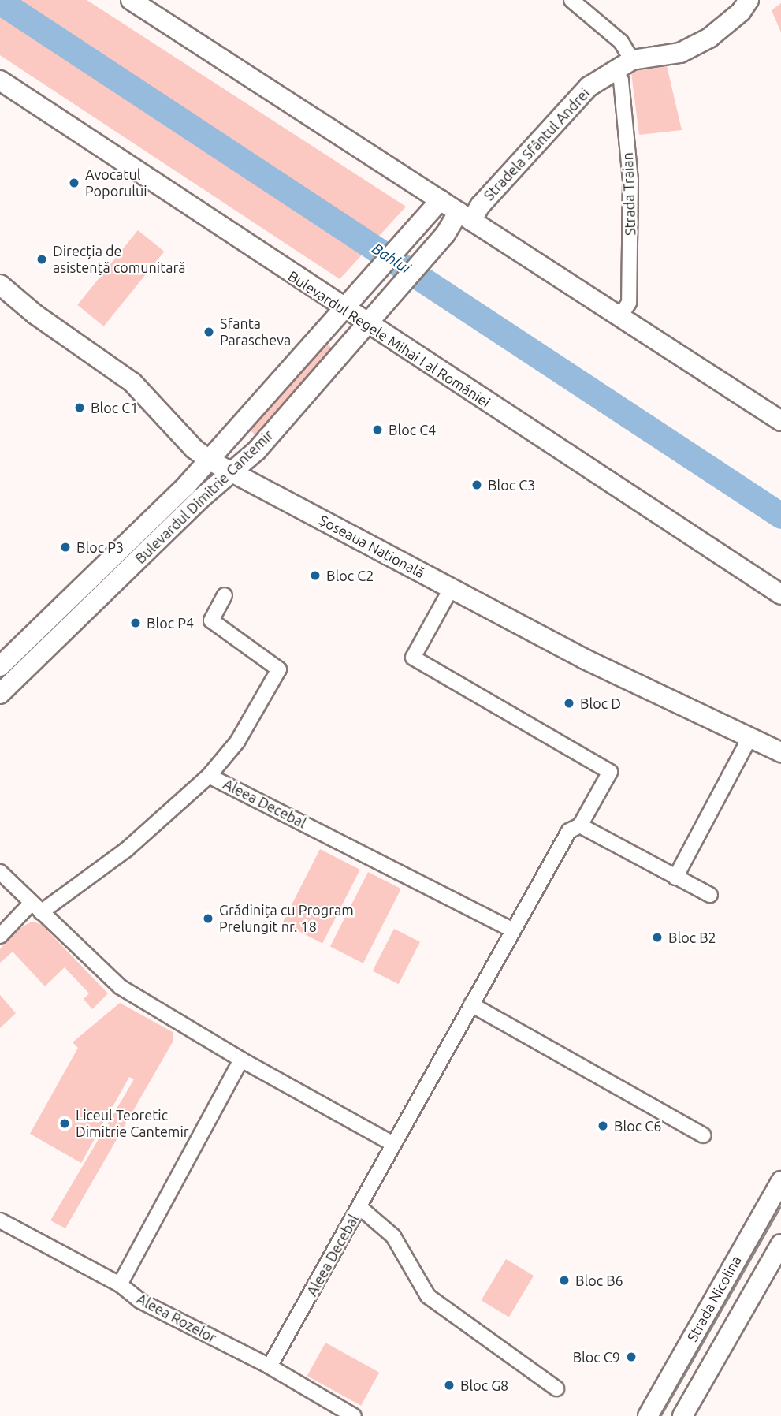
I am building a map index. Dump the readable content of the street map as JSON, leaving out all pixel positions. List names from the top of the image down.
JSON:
{
  "streets": {
    "main road": [
      "Stradela Sfântul Andrei",
      "Bulevardul Regele Mihai I al României",
      "Bulevardul Dimitrie Cantemir",
      "Șoseaua Națională",
      "Strada Nicolina"
    ],
    "street": ["Strada Traian", "Aleea Decebal", "Aleea Rozelor"]
  },
  "crossings": [
    ["Stradela Sfântul Andrei", "Strada Traian"],
    ["Stradela Sfântul Andrei", "Bulevardul Dimitrie Cantemir"],
    ["Bulevardul Regele Mihai I al României", "Bulevardul Dimitrie Cantemir"],
    ["Bulevardul Dimitrie Cantemir", "Șoseaua Națională"],
    ["Șoseaua Națională", "Aleea Decebal"],
    ["Aleea Decebal", "Aleea Rozelor"]
  ],
  "water": ["Bahlui"],
  "places": [
    "Avocatul Poporului",
    "Direcția de asistență comunitară",
    "Sfanta Parascheva",
    "Bloc C1",
    "Bloc C4",
    "Bloc C3",
    "Bloc P3",
    "Bloc C2",
    "Bloc P4",
    "Bloc D",
    "Grădinița cu Program Prelungit nr. 18",
    "Bloc B2",
    "Liceul Teoretic Dimitrie Cantemir",
    "Bloc C6",
    "Bloc B6",
    "Bloc C9",
    "Bloc G8"
  ]
}
